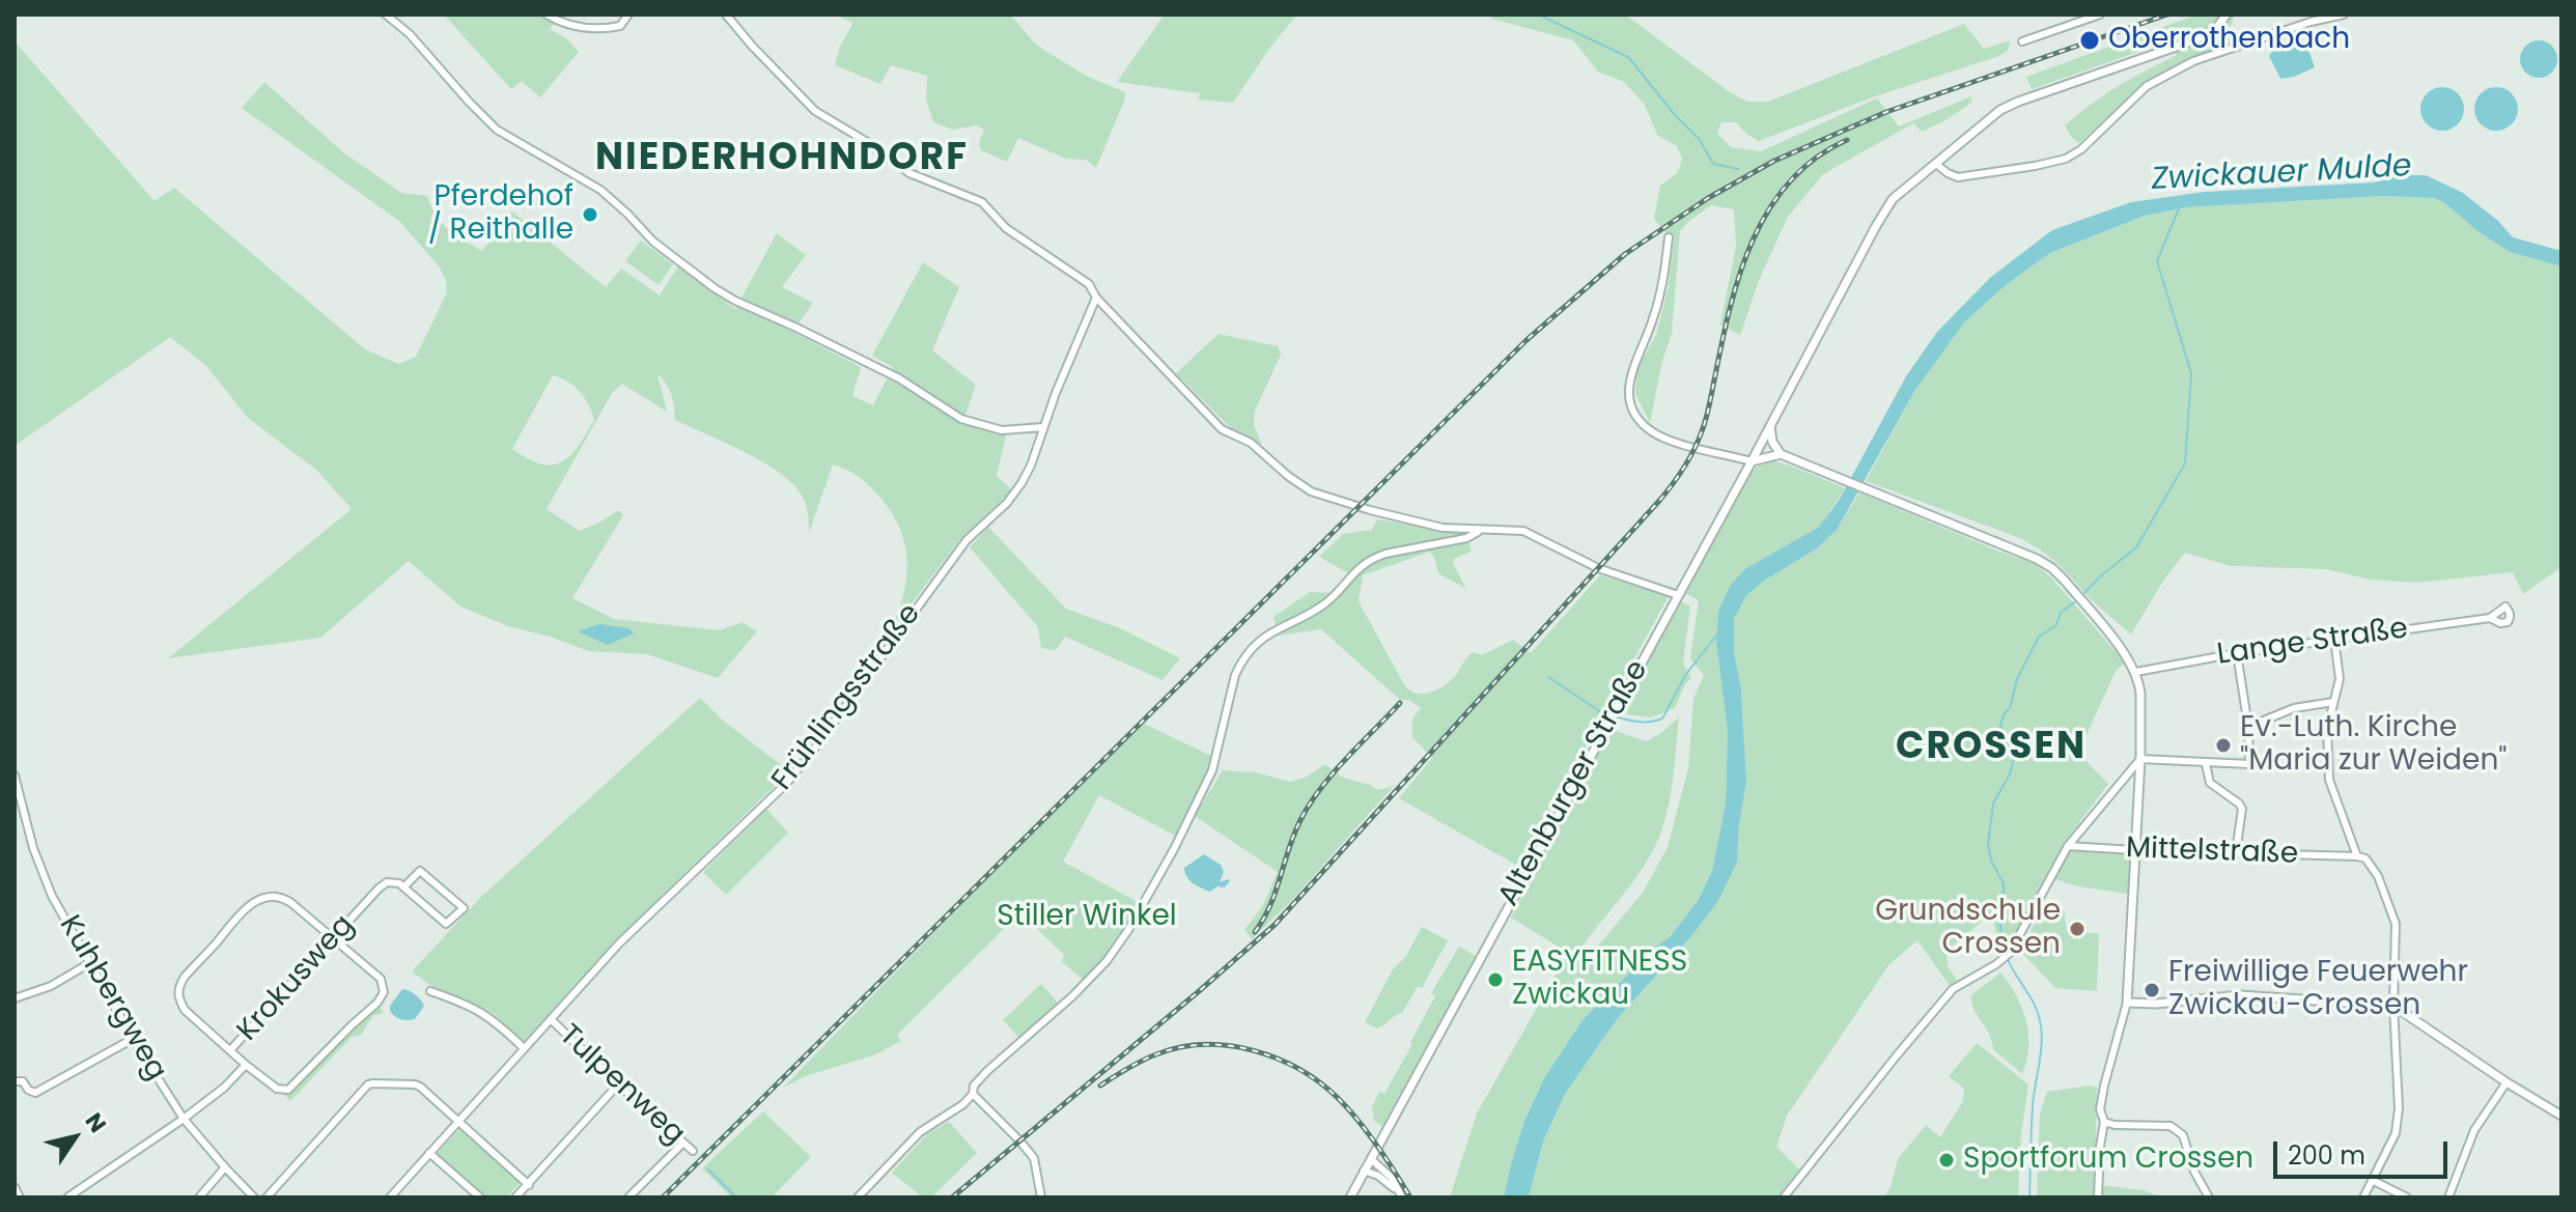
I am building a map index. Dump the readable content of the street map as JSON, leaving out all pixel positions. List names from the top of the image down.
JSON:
{
  "streets": {
    "street": [
      "Lange Straße",
      "Frühlingsstraße",
      "Altenburger Straße",
      "Mittelstraße",
      "Krokusweg",
      "Kuhbergweg",
      "Tulpenweg"
    ]
  },
  "crossings": [
    ["Frühlingsstraße", "Tulpenweg"],
    ["Krokusweg", "Kuhbergweg"]
  ],
  "districts": ["NIEDERHOHNDORF", "CROSSEN"],
  "water": ["Zwickauer Mulde"],
  "parks": ["Stiller Winkel"],
  "places": [
    "Oberrothenbach",
    "Pferdehof / Reithalle",
    "Ev.-Luth. Kirche \"Maria zur Weiden\"",
    "Grundschule Crossen",
    "EASYFITNESS Zwickau",
    "Freiwillige Feuerwehr Zwickau-Crossen",
    "Sportforum Crossen"
  ],
  "scale_bar": "200 m",
  "north": "top right"
}
